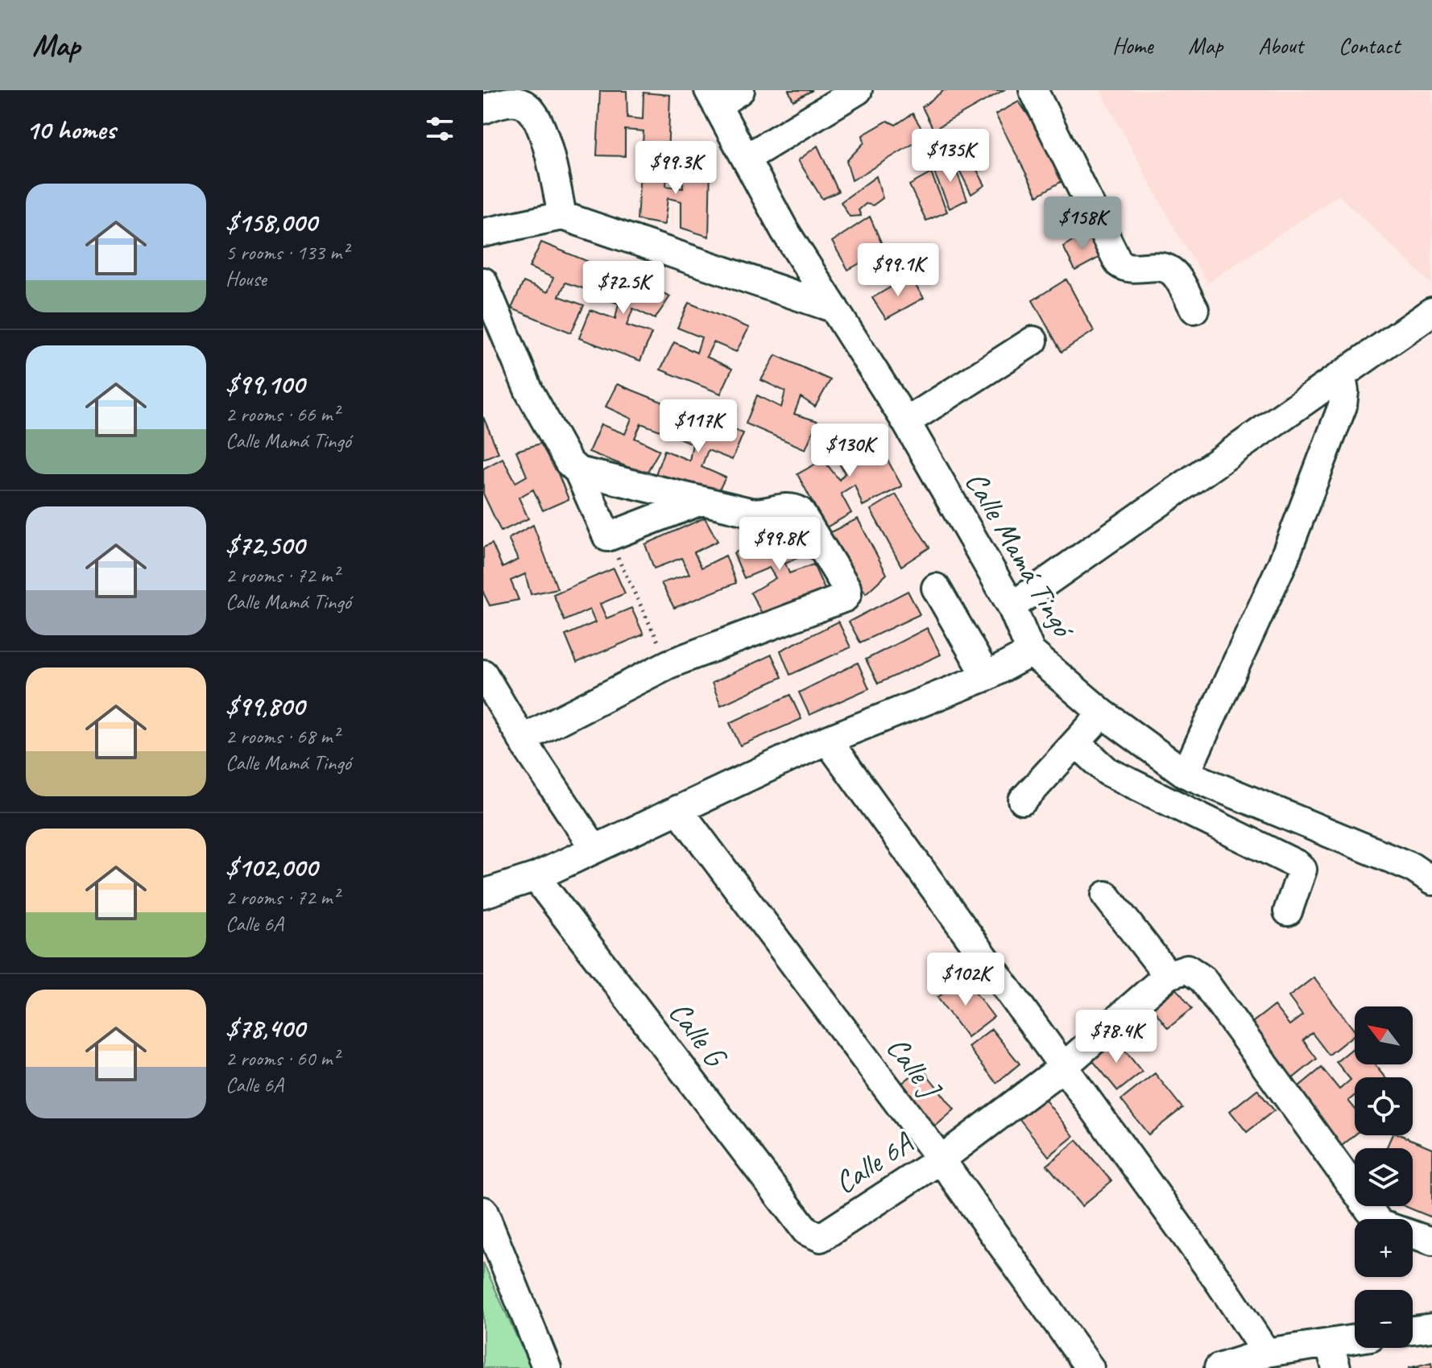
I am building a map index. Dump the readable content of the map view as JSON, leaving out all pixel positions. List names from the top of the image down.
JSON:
{
  "streets": {
    "street": [
      "Calle Mamá Tingó",
      "Calle G",
      "Calle J",
      "Calle 6A"
    ]
  },
  "crossings": [
    ["Calle G", "Calle 6A"],
    ["Calle J", "Calle 6A"]
  ],
  "north": "top left",
  "page": {
    "header": "Map",
    "nav": [
      "Home",
      "Map",
      "About",
      "Contact"
    ],
    "heading": "10 homes",
    "price": [
      "$135K",
      "$99.3K",
      "$158K",
      "$99.1K",
      "$72.5K",
      "$117K",
      "$130K",
      "$99.8K",
      "$102K",
      "$78.4K"
    ],
    "list": [
      {
        "name": "$158,000",
        "note": "5 rooms · 133 m² · House"
      },
      {
        "name": "$99,100",
        "note": "2 rooms · 66 m² · Calle Mamá Tingó"
      },
      {
        "name": "$72,500",
        "note": "2 rooms · 72 m² · Calle Mamá Tingó"
      },
      {
        "name": "$99,800",
        "note": "2 rooms · 68 m² · Calle Mamá Tingó"
      },
      {
        "name": "$102,000",
        "note": "2 rooms · 72 m² · Calle 6A"
      },
      {
        "name": "$78,400",
        "note": "2 rooms · 60 m² · Calle 6A"
      }
    ],
    "map_buttons": ["+", "−"]
  }
}
